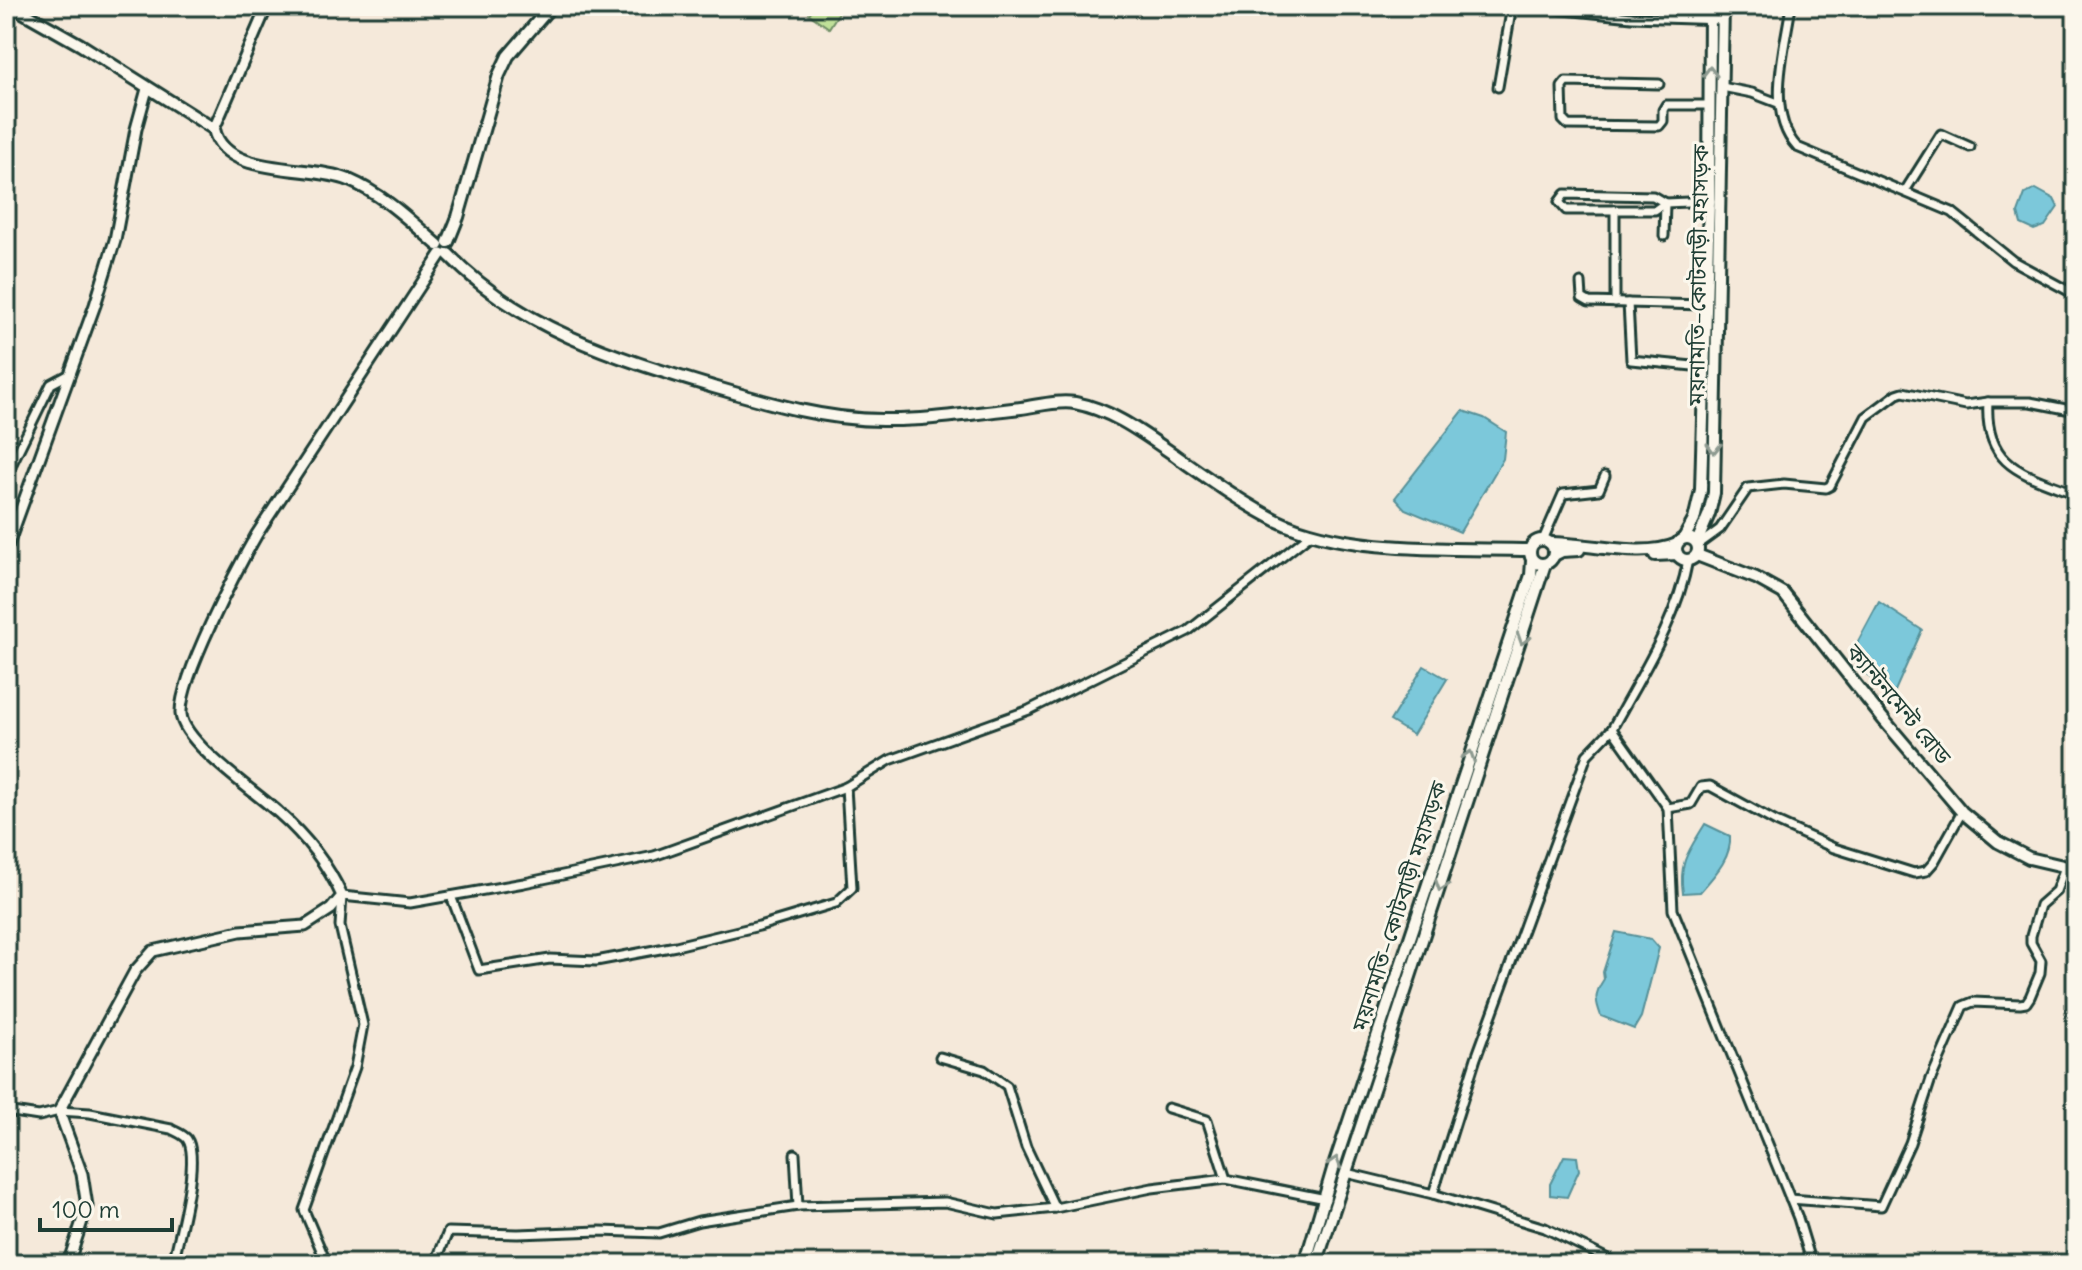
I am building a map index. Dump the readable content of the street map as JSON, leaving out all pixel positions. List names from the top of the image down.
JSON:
{
  "streets": {
    "main road": ["ময়নামতি–কোটবাড়ী মহাসড়ক", "ক্যান্টনমেন্ট রোড"]
  },
  "crossings": [
    ["ময়নামতি–কোটবাড়ী মহাসড়ক", "ক্যান্টনমেন্ট রোড"]
  ],
  "scale_bar": "100 m"
}
